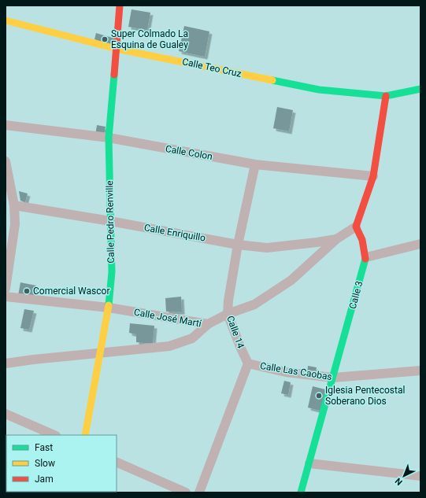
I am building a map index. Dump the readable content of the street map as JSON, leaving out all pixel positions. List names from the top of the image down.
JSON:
{
  "streets": {
    "street": [
      "Calle Teo Cruz",
      "Calle Colon",
      "Calle Pedro Renville",
      "Calle Enriquillo",
      "Calle 3",
      "Calle José Martí",
      "Calle 14",
      "Calle Las Caobas"
    ]
  },
  "crossings": [
    ["Calle Teo Cruz", "Calle Pedro Renville"],
    ["Calle Colon", "Calle Pedro Renville"],
    ["Calle Colon", "Calle 14"],
    ["Calle Pedro Renville", "Calle Enriquillo"],
    ["Calle Pedro Renville", "Calle José Martí"],
    ["Calle Enriquillo", "Calle José Martí"],
    ["Calle Enriquillo", "Calle 14"],
    ["Calle 3", "Calle José Martí"],
    ["Calle 3", "Calle Las Caobas"],
    ["Calle José Martí", "Calle 14"],
    ["Calle 14", "Calle Las Caobas"]
  ],
  "places": ["Super Colmado La Esquina de Gualey", "Comercial Wascor", "Iglesia Pentecostal Soberano Dios"],
  "legend": ["Fast", "Slow", "Jam"],
  "north": "bottom left"
}
